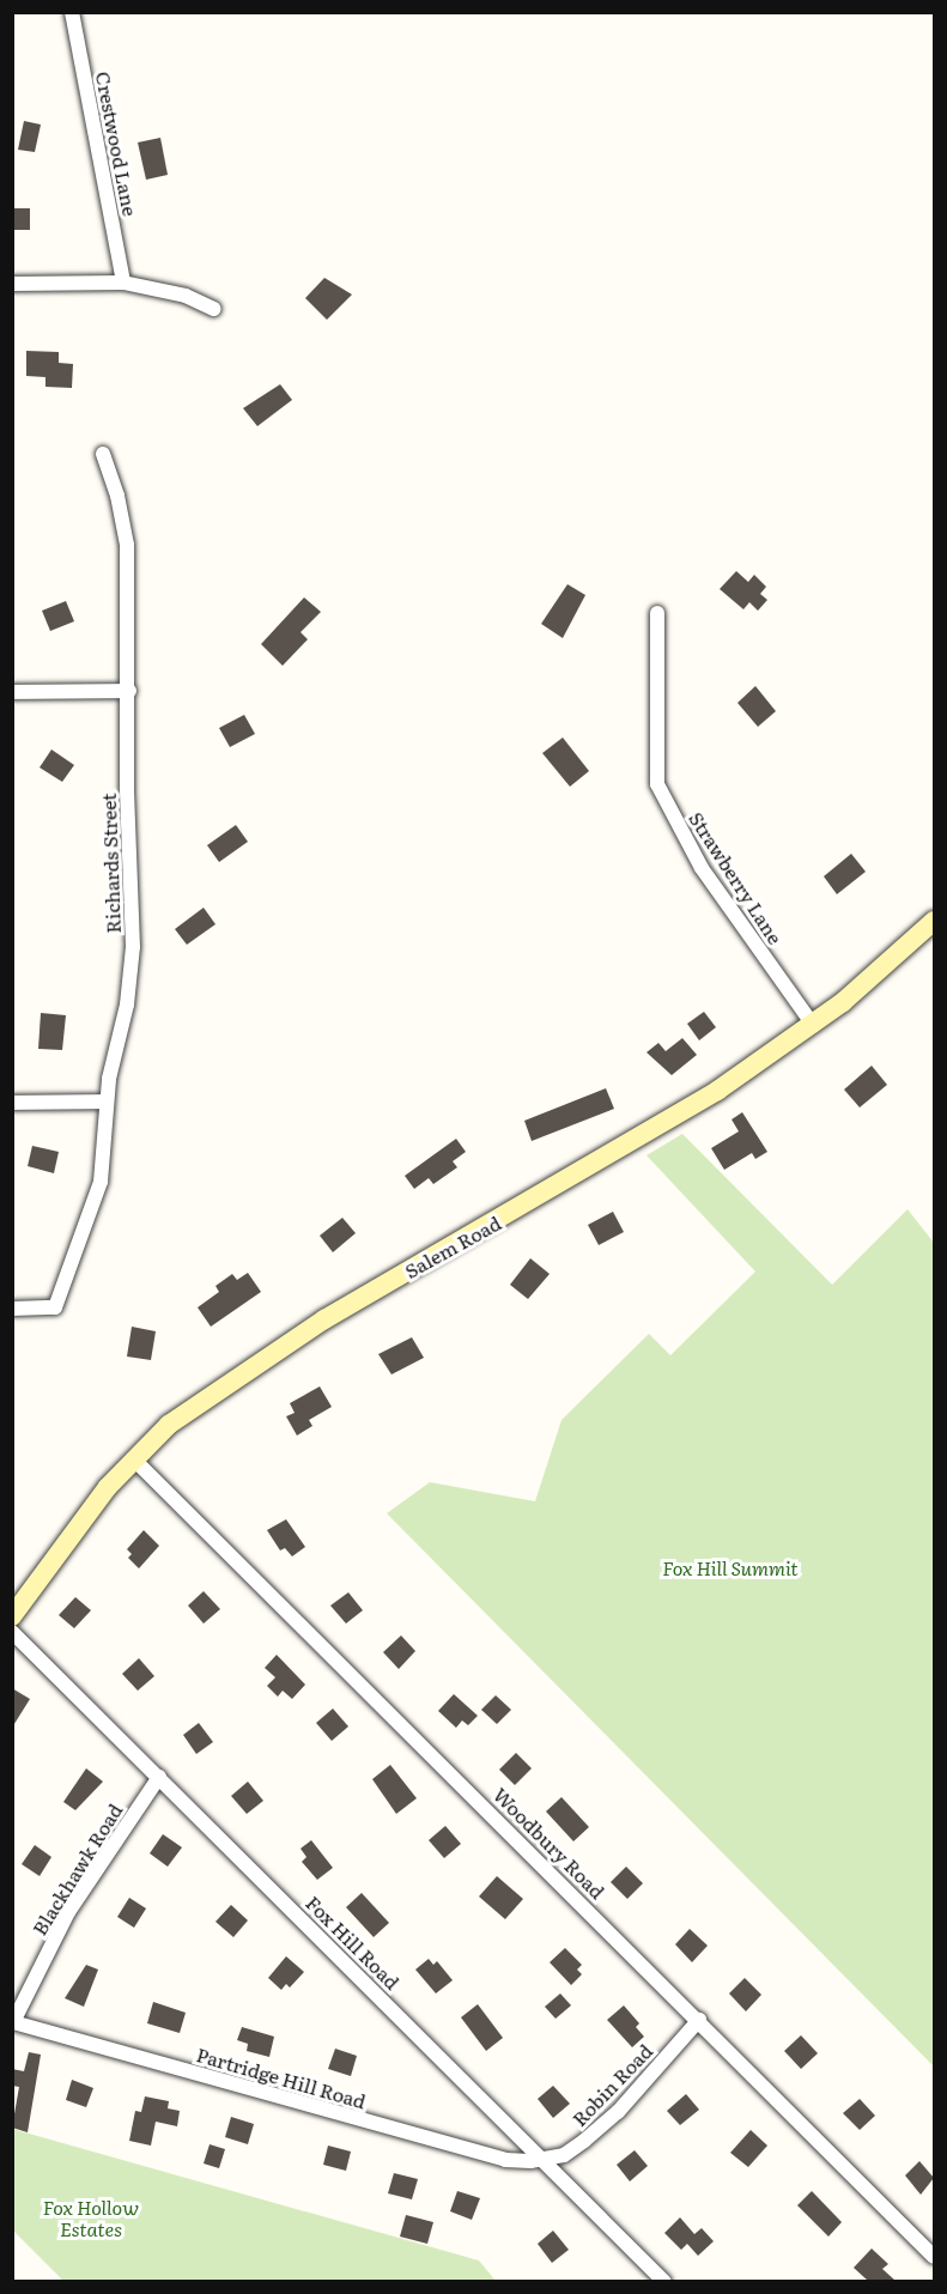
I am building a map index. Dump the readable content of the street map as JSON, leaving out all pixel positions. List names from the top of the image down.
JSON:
{
  "streets": {
    "main road": ["Salem Road"],
    "street": [
      "Crestwood Lane",
      "Richards Street",
      "Strawberry Lane",
      "Woodbury Road",
      "Blackhawk Road",
      "Fox Hill Road",
      "Partridge Hill Road",
      "Robin Road"
    ]
  },
  "crossings": [
    ["Strawberry Lane", "Salem Road"],
    ["Salem Road", "Woodbury Road"],
    ["Woodbury Road", "Robin Road"],
    ["Blackhawk Road", "Fox Hill Road"],
    ["Blackhawk Road", "Partridge Hill Road"],
    ["Fox Hill Road", "Partridge Hill Road"],
    ["Fox Hill Road", "Robin Road"],
    ["Partridge Hill Road", "Robin Road"]
  ],
  "parks": ["Fox Hill Summit", "Fox Hollow Estates"]
}
